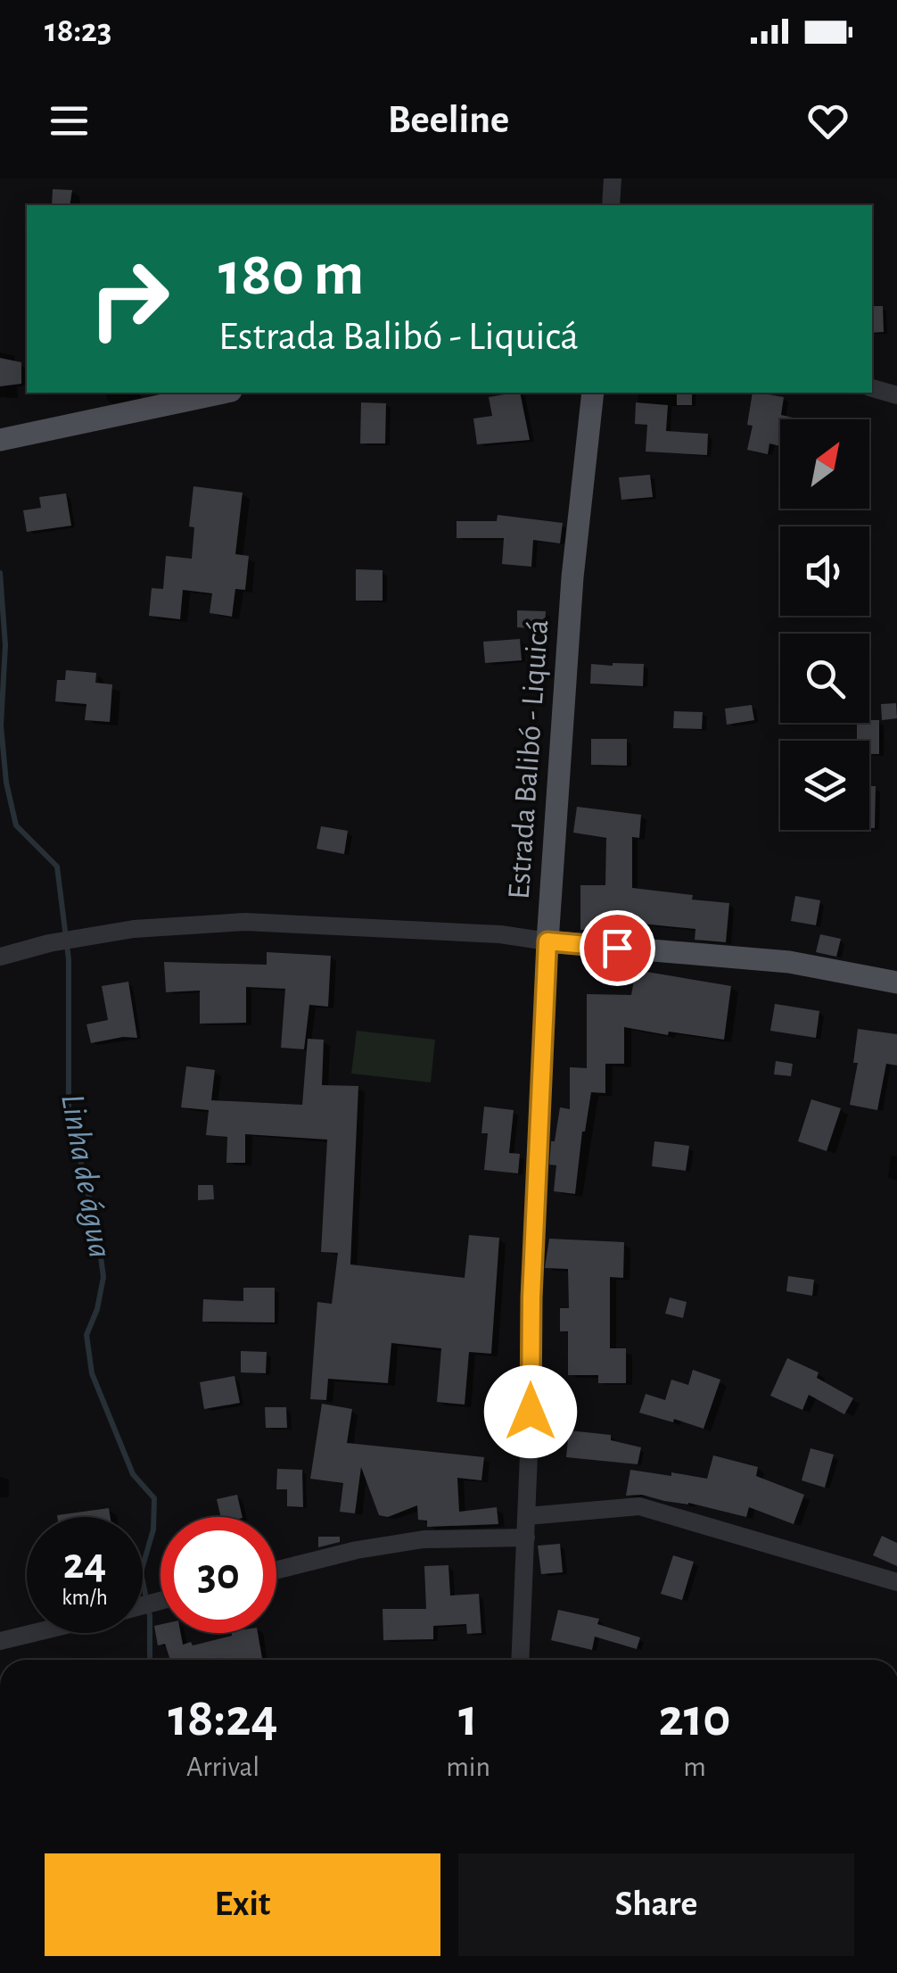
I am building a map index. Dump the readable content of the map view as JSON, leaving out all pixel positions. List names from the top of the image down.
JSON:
{
  "streets": {
    "main road": ["Estrada Balibó - Liquicá"]
  },
  "water": ["Linha de água"],
  "north": "top right",
  "page": {
    "status": "18:23",
    "header": "Beeline",
    "turn": ["180 m", "Estrada Balibó - Liquicá"],
    "speed": "24 km/h",
    "limit": "30",
    "eta": [
      "18:24",
      "Arrival",
      "1",
      "min",
      "210",
      "m"
    ],
    "buttons": ["Exit", "Share"]
  }
}
